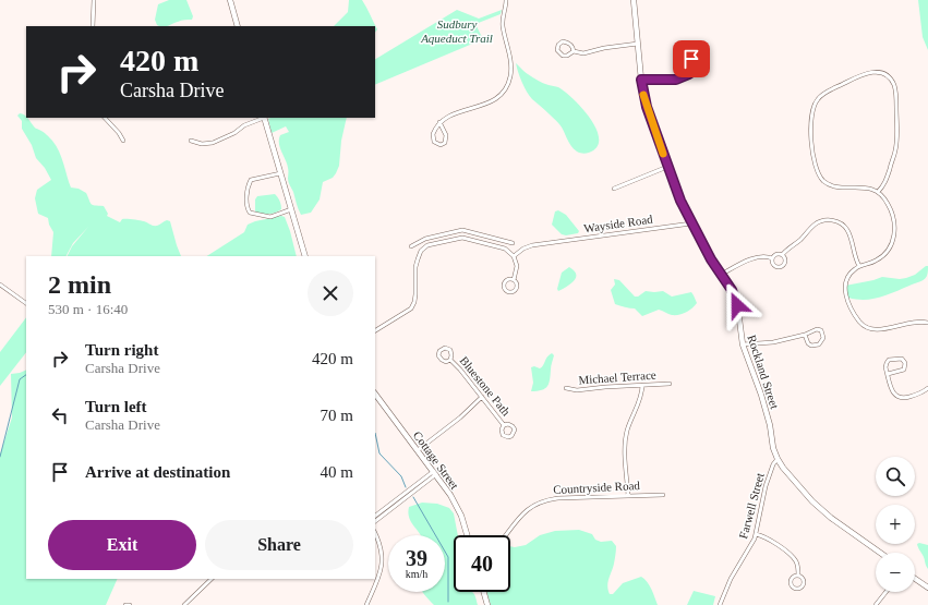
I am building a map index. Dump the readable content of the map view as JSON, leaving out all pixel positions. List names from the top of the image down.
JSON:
{
  "streets": {
    "street": [
      "Wayside Road",
      "Rockland Street",
      "Michael Terrace",
      "Bluestone Path",
      "Cottage Street",
      "Countryside Road",
      "Farwell Street"
    ]
  },
  "crossings": [
    ["Wayside Road", "Rockland Street"],
    ["Rockland Street", "Farwell Street"]
  ],
  "parks": ["Sudbury Aqueduct Trail"],
  "page": {
    "turn": ["420 m", "Carsha Drive"],
    "heading": ["2 min", "530 m · 16:40"],
    "list": [
      {
        "name": "Turn right",
        "note": "Carsha Drive",
        "value": "420 m"
      },
      {
        "name": "Turn left",
        "note": "Carsha Drive",
        "value": "70 m"
      },
      {
        "name": "Arrive at destination",
        "value": "40 m"
      }
    ],
    "map_buttons": ["+", "−"],
    "buttons": ["Exit", "Share"],
    "speed": "39 km/h",
    "limit": "40"
  }
}
